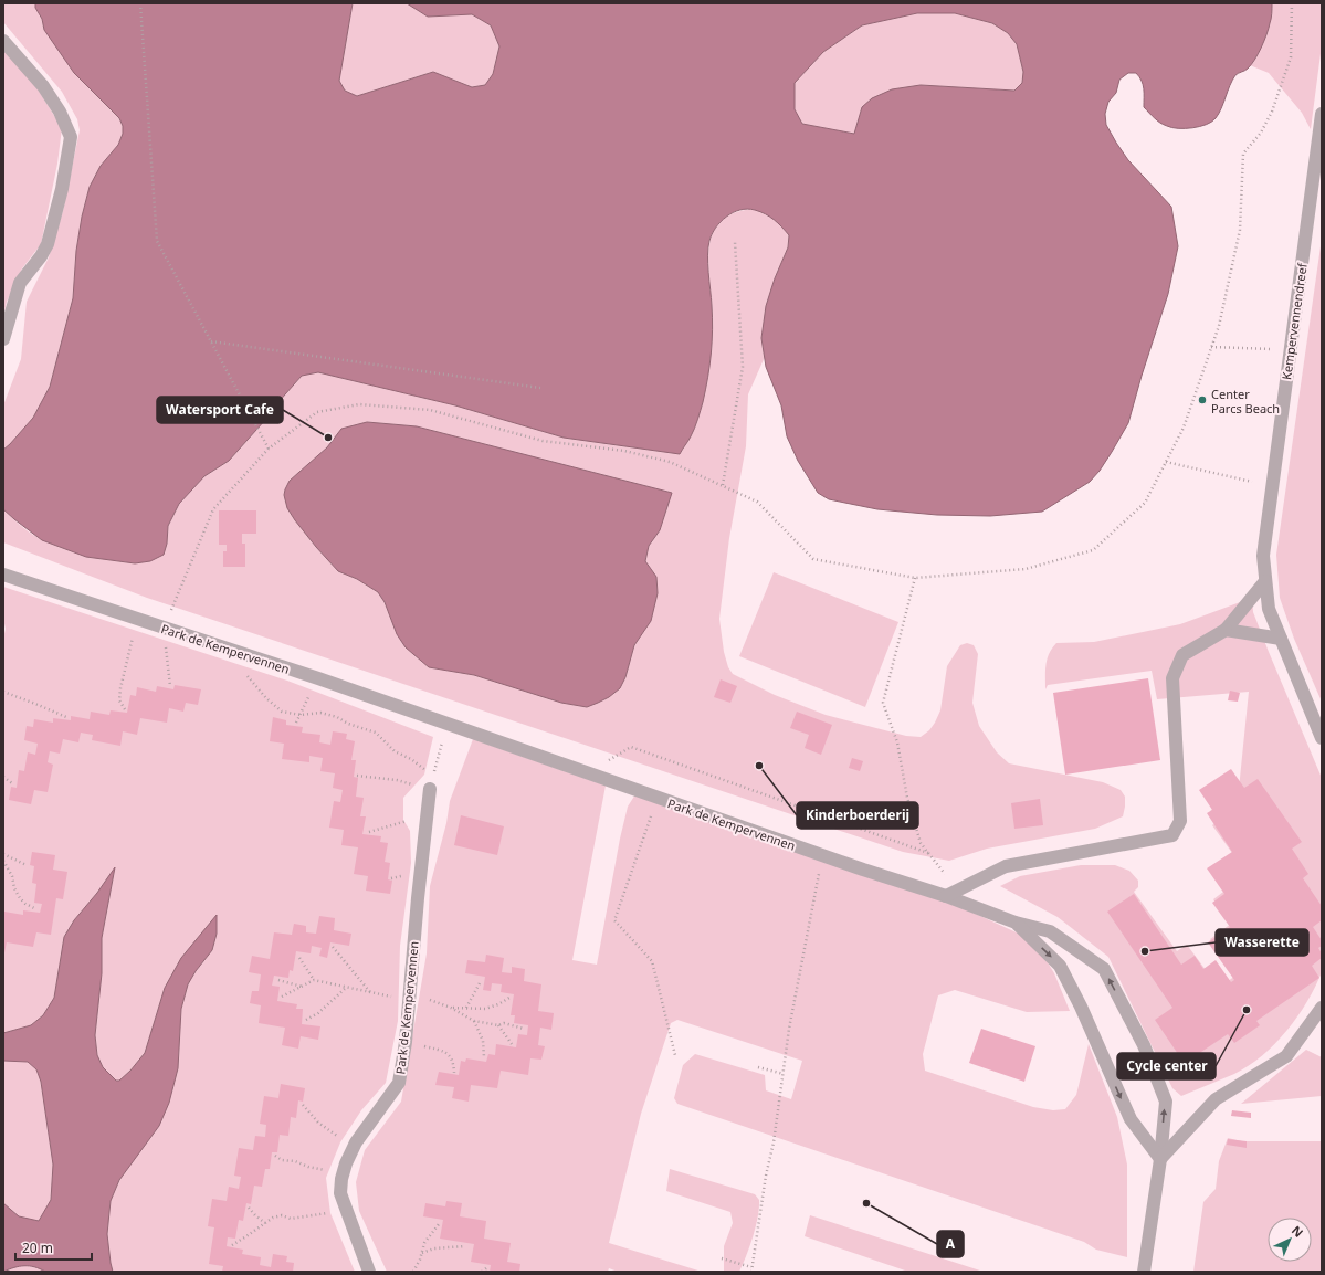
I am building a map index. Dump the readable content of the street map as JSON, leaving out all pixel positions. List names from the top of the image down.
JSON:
{
  "streets": {
    "lane": ["Kempervennendreef", "Park de Kempervennen"]
  },
  "places": [
    "Center Parcs Beach",
    "Watersport Cafe",
    "Kinderboerderij",
    "Wasserette",
    "Cycle center",
    "A"
  ],
  "scale_bar": "20 m",
  "north": "top right"
}
